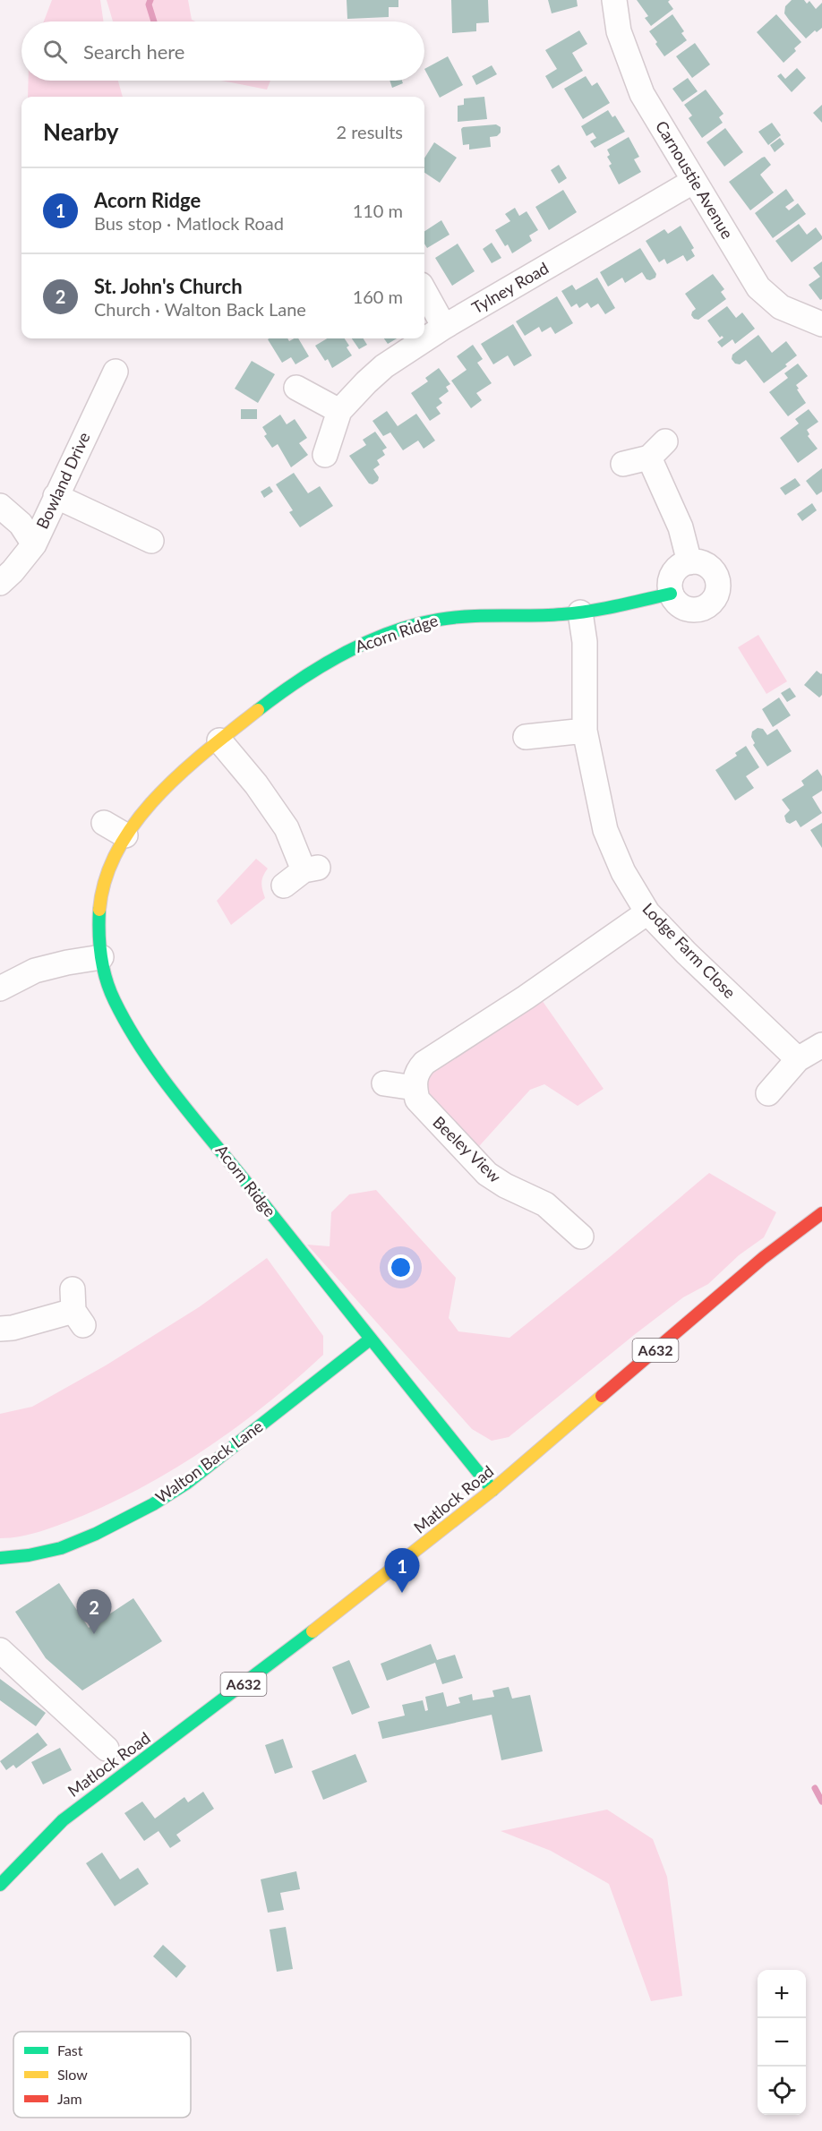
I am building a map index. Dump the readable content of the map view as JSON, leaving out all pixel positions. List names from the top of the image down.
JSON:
{
  "streets": {
    "street": [
      "Carnoustie Avenue",
      "Tylney Road",
      "Bowland Drive",
      "Acorn Ridge",
      "Lodge Farm Close",
      "Beeley View",
      "A632",
      "Walton Back Lane",
      "Matlock Road"
    ]
  },
  "crossings": [
    ["Carnoustie Avenue", "Tylney Road"],
    ["Acorn Ridge", "Lodge Farm Close"],
    ["Acorn Ridge", "Walton Back Lane"],
    ["Acorn Ridge", "Matlock Road"]
  ],
  "legend": ["Fast", "Slow", "Jam"],
  "page": {
    "search": "Search here",
    "heading": ["Nearby", "2 results"],
    "list": [
      {
        "mark": "1",
        "name": "Acorn Ridge",
        "note": "Bus stop · Matlock Road",
        "value": "110 m"
      },
      {
        "mark": "2",
        "name": "St. John's Church",
        "note": "Church · Walton Back Lane",
        "value": "160 m"
      }
    ],
    "pins": ["1", "2"],
    "map_buttons": ["+", "−"]
  }
}
